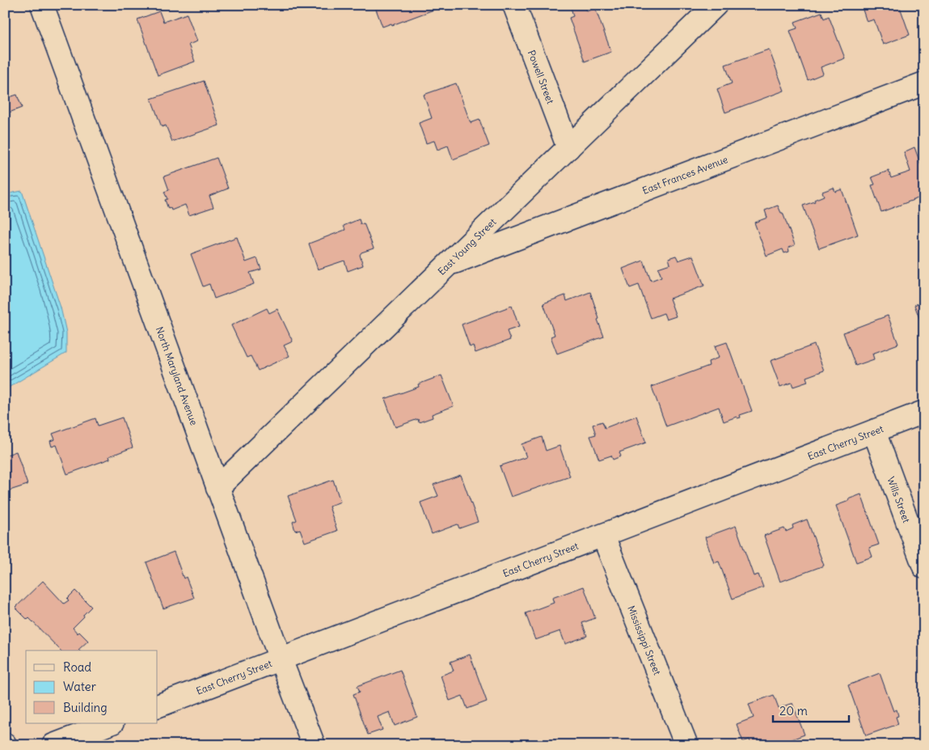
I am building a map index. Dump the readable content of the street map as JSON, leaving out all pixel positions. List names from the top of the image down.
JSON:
{
  "streets": {
    "street": [
      "Powell Street",
      "East Frances Avenue",
      "East Young Street",
      "North Maryland Avenue",
      "East Cherry Street",
      "Wills Street",
      "Mississippi Street"
    ]
  },
  "crossings": [
    ["Powell Street", "East Young Street"],
    ["East Frances Avenue", "East Young Street"],
    ["East Young Street", "North Maryland Avenue"],
    ["North Maryland Avenue", "East Cherry Street"],
    ["East Cherry Street", "Wills Street"],
    ["East Cherry Street", "Mississippi Street"]
  ],
  "legend": ["Road", "Water", "Building"],
  "scale_bar": "20 m"
}
